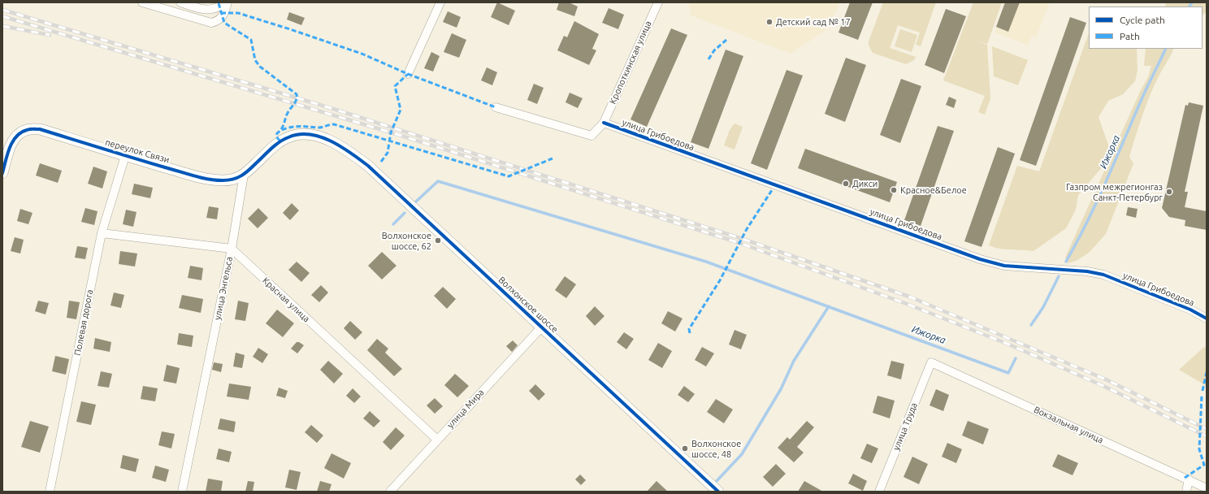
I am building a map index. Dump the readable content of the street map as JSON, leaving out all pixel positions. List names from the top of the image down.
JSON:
{
  "streets": {
    "street": [
      "Кропоткинская улица",
      "улица Грибоедова",
      "переулок Связи",
      "улица Энгельса",
      "Красная улица",
      "Волхонское шоссе",
      "Полевая дорога",
      "улица Мира",
      "Вокзальная улица",
      "улица Труда"
    ]
  },
  "crossings": [
    ["Кропоткинская улица", "улица Грибоедова"],
    ["переулок Связи", "улица Энгельса"],
    ["переулок Связи", "Волхонское шоссе"],
    ["переулок Связи", "Полевая дорога"],
    ["улица Энгельса", "Красная улица"],
    ["улица Энгельса", "Волхонское шоссе"],
    ["Красная улица", "улица Мира"],
    ["Волхонское шоссе", "улица Мира"],
    ["Вокзальная улица", "улица Труда"]
  ],
  "water": ["Ижорка"],
  "places": [
    "Детский сад № 17",
    "Дикси",
    "Красное&Белое",
    "Газпром межрегионгаз Санкт-Петербург",
    "Волхонское шоссе, 62",
    "Волхонское шоссе, 48"
  ],
  "legend": ["Cycle path", "Path"]
}
